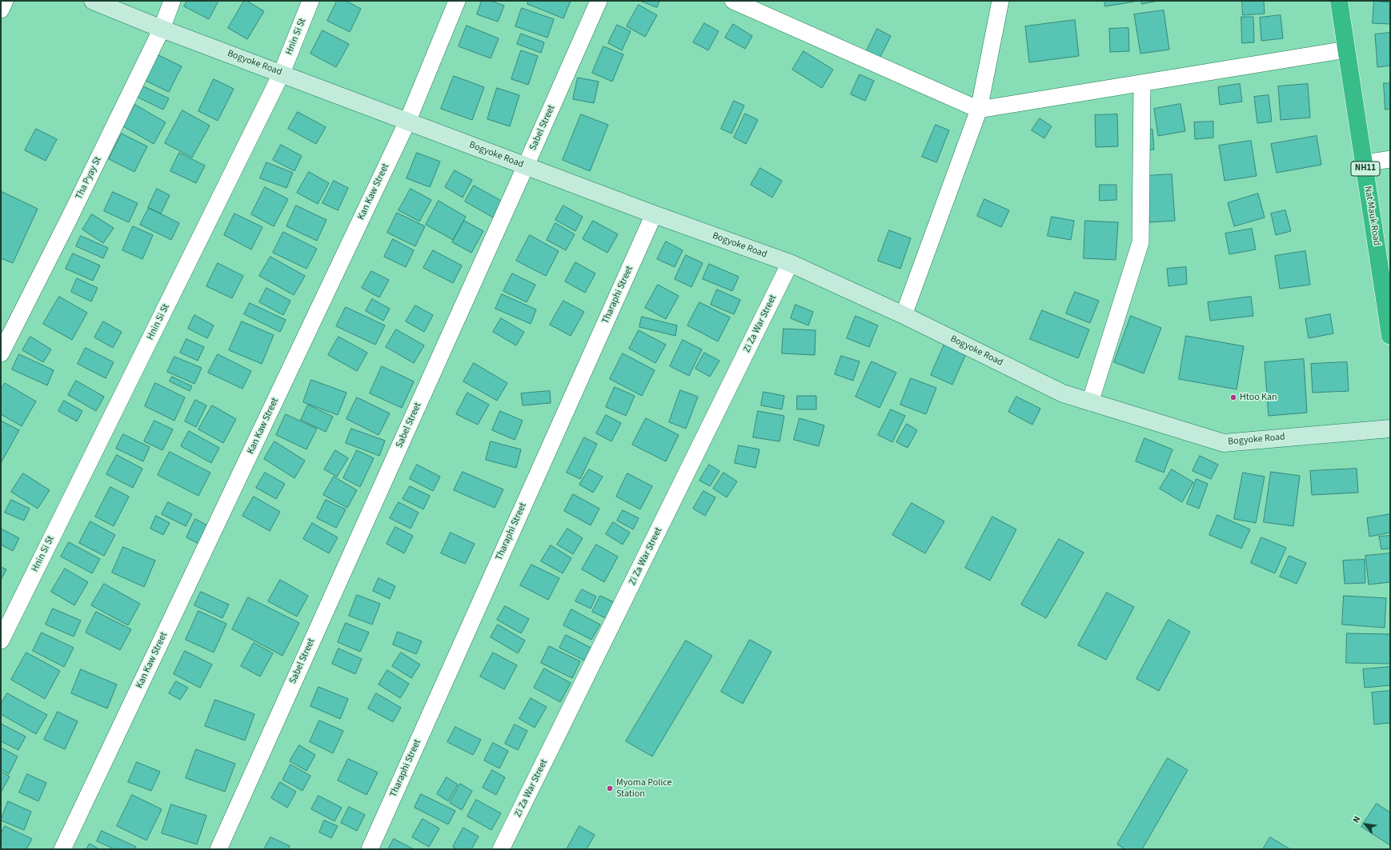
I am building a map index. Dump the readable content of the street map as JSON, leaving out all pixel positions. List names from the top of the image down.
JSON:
{
  "streets": {
    "highway": ["NH11", "Nat Mauk Road"],
    "street": [
      "Hnin Si St",
      "Bogyoke Road",
      "Sabel Street",
      "Tha Pyay St",
      "Kan Kaw Street",
      "Tharaphi Street",
      "Zi Za War Street"
    ]
  },
  "crossings": [
    ["Hnin Si St", "Bogyoke Road"],
    ["Bogyoke Road", "Sabel Street"],
    ["Bogyoke Road", "Tha Pyay St"],
    ["Bogyoke Road", "Kan Kaw Street"],
    ["Bogyoke Road", "Tharaphi Street"],
    ["Bogyoke Road", "Zi Za War Street"]
  ],
  "places": ["Htoo Kan", "Myoma Police Station"],
  "north": "top left"
}
